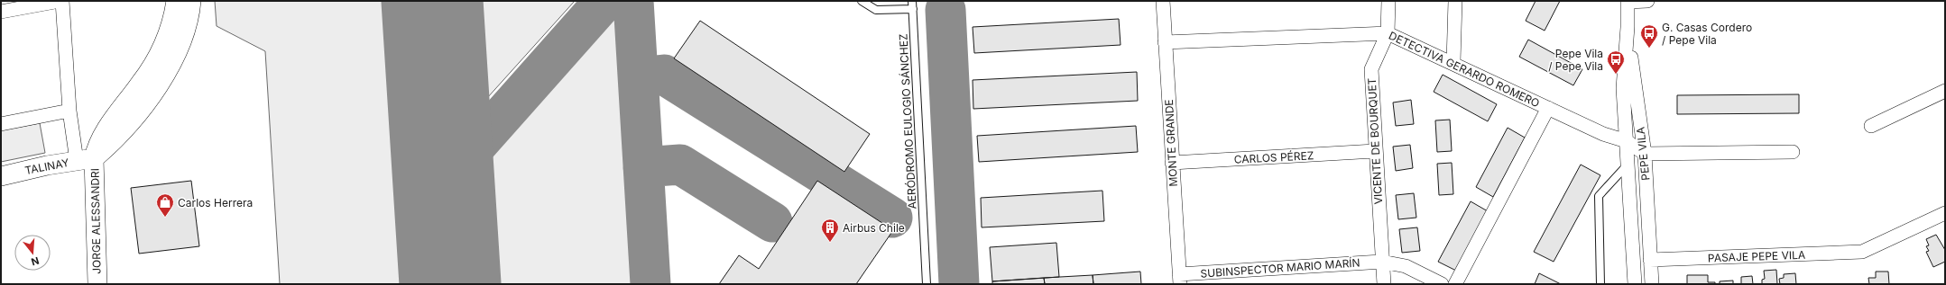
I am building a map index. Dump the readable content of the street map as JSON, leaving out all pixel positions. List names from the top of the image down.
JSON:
{
  "streets": {
    "main road": ["TALINAY", "JORGE ALESSANDRI"],
    "street": [
      "DETECTIVA GERARDO ROMERO",
      "VICENTE DE BOURQUET",
      "MONTE GRANDE",
      "PEPE VILA",
      "CARLOS PÉREZ",
      "PASAJE PEPE VILA",
      "SUBINSPECTOR MARIO MARÍN"
    ],
    "lane": ["AERÓDROMO EULOGIO SÁNCHEZ"]
  },
  "crossings": [
    ["DETECTIVA GERARDO ROMERO", "VICENTE DE BOURQUET"],
    ["DETECTIVA GERARDO ROMERO", "MONTE GRANDE"],
    ["DETECTIVA GERARDO ROMERO", "PEPE VILA"],
    ["VICENTE DE BOURQUET", "CARLOS PÉREZ"],
    ["VICENTE DE BOURQUET", "SUBINSPECTOR MARIO MARÍN"],
    ["MONTE GRANDE", "CARLOS PÉREZ"],
    ["MONTE GRANDE", "SUBINSPECTOR MARIO MARÍN"],
    ["PEPE VILA", "PASAJE PEPE VILA"],
    ["TALINAY", "JORGE ALESSANDRI"]
  ],
  "places": {
    "bus stop": ["G. Casas Cordero / Pepe Vila", "Pepe Vila / Pepe Vila"],
    "shop": ["Carlos Herrera"],
    "building": ["Airbus Chile"]
  },
  "north": "bottom"
}
